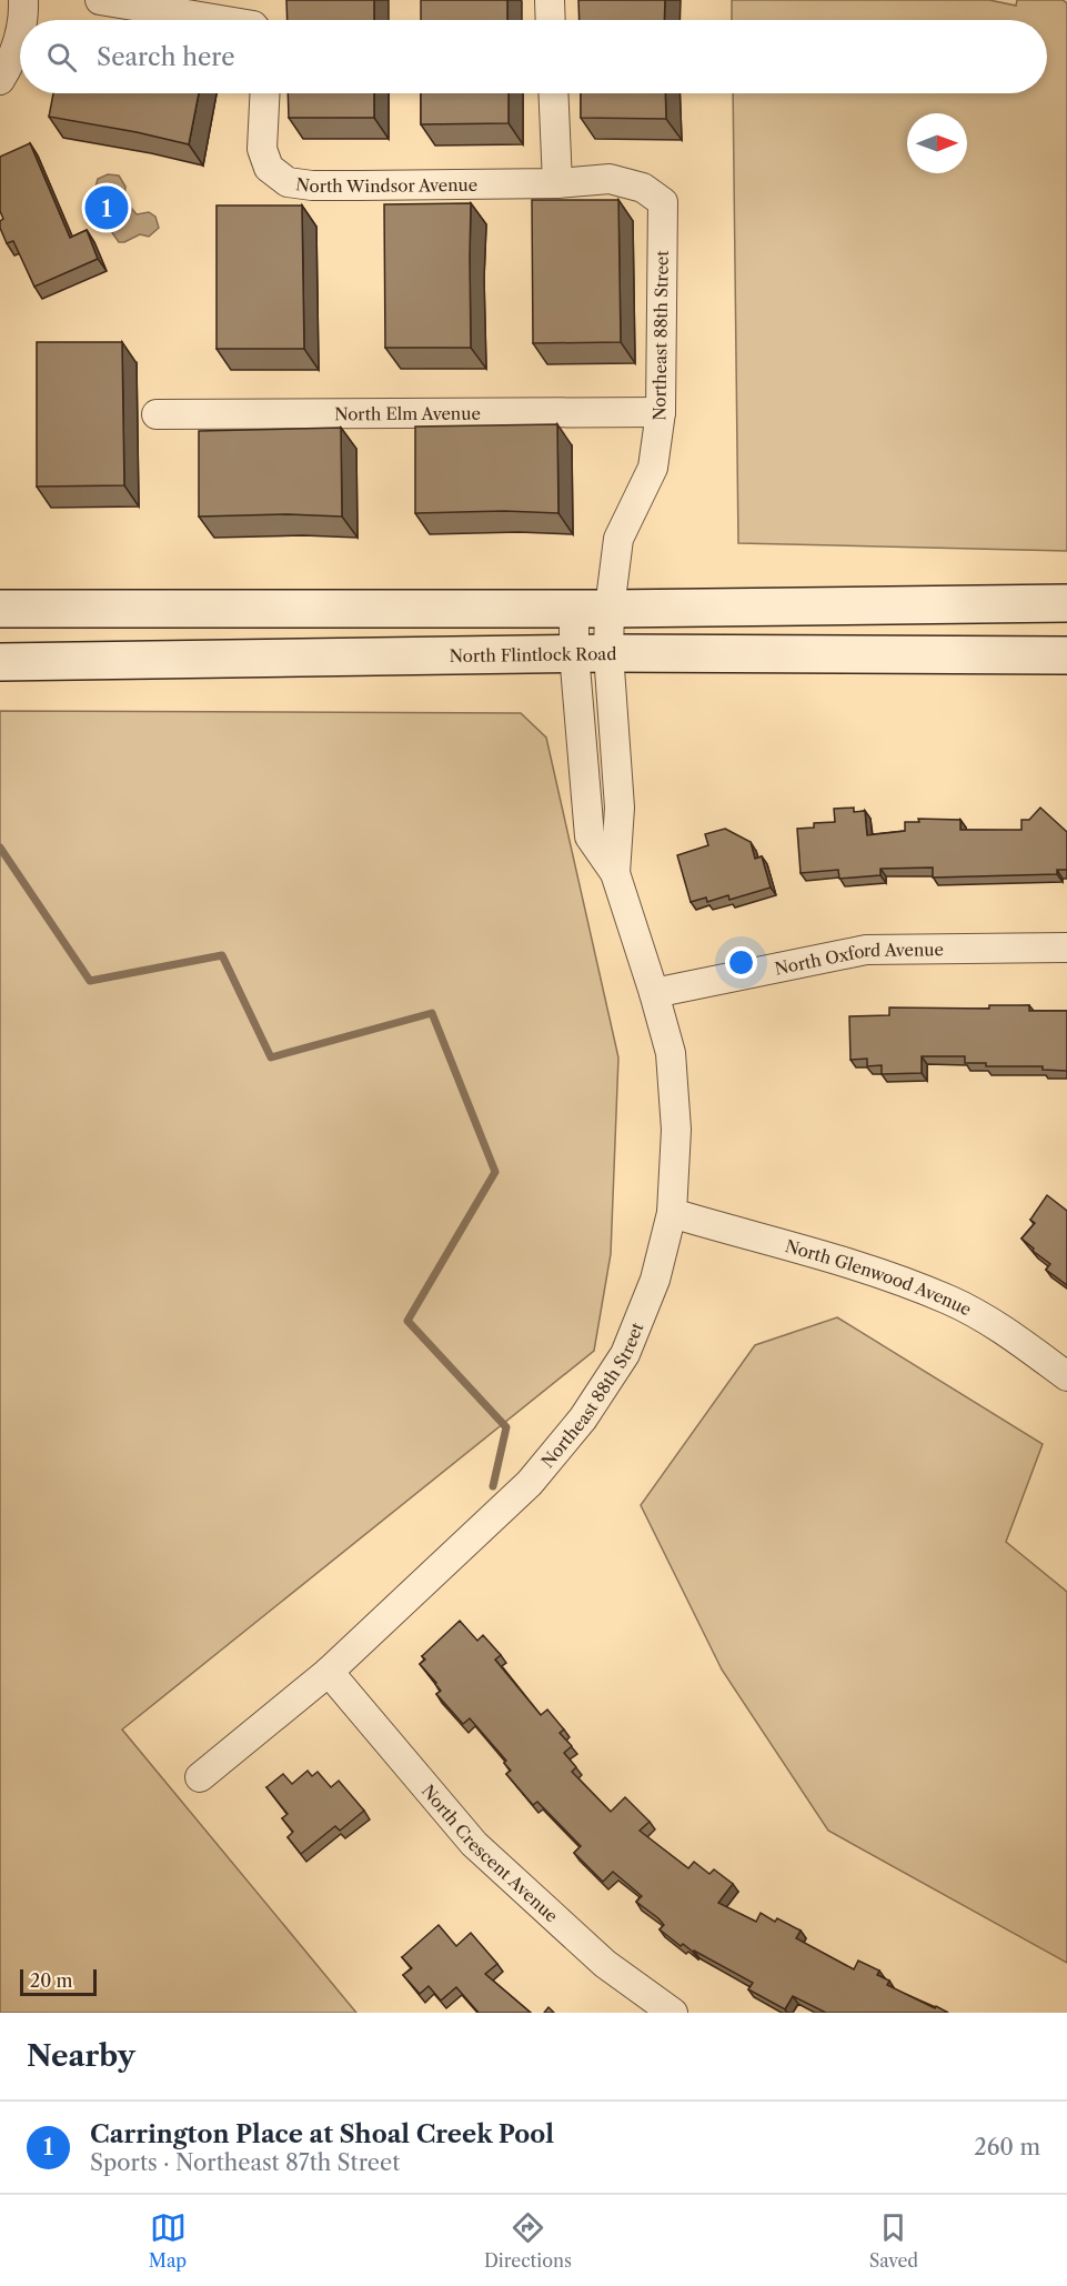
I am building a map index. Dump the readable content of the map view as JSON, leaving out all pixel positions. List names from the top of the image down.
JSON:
{
  "streets": {
    "main road": ["North Flintlock Road"],
    "street": [
      "North Windsor Avenue",
      "Northeast 88th Street",
      "North Elm Avenue",
      "North Oxford Avenue",
      "North Glenwood Avenue",
      "North Crescent Avenue"
    ]
  },
  "crossings": [
    ["North Windsor Avenue", "Northeast 88th Street"],
    ["Northeast 88th Street", "North Elm Avenue"],
    ["Northeast 88th Street", "North Flintlock Road"],
    ["Northeast 88th Street", "North Oxford Avenue"],
    ["Northeast 88th Street", "North Glenwood Avenue"],
    ["Northeast 88th Street", "North Crescent Avenue"]
  ],
  "scale_bar": "20 m",
  "north": "right",
  "page": {
    "search": "Search here",
    "pins": "1",
    "scale": "20 m",
    "heading": "Nearby",
    "list": [
      {
        "mark": "1",
        "name": "Carrington Place at Shoal Creek Pool",
        "note": "Sports · Northeast 87th Street",
        "value": "260 m"
      }
    ],
    "nav": ["Map", "Directions", "Saved"]
  }
}
